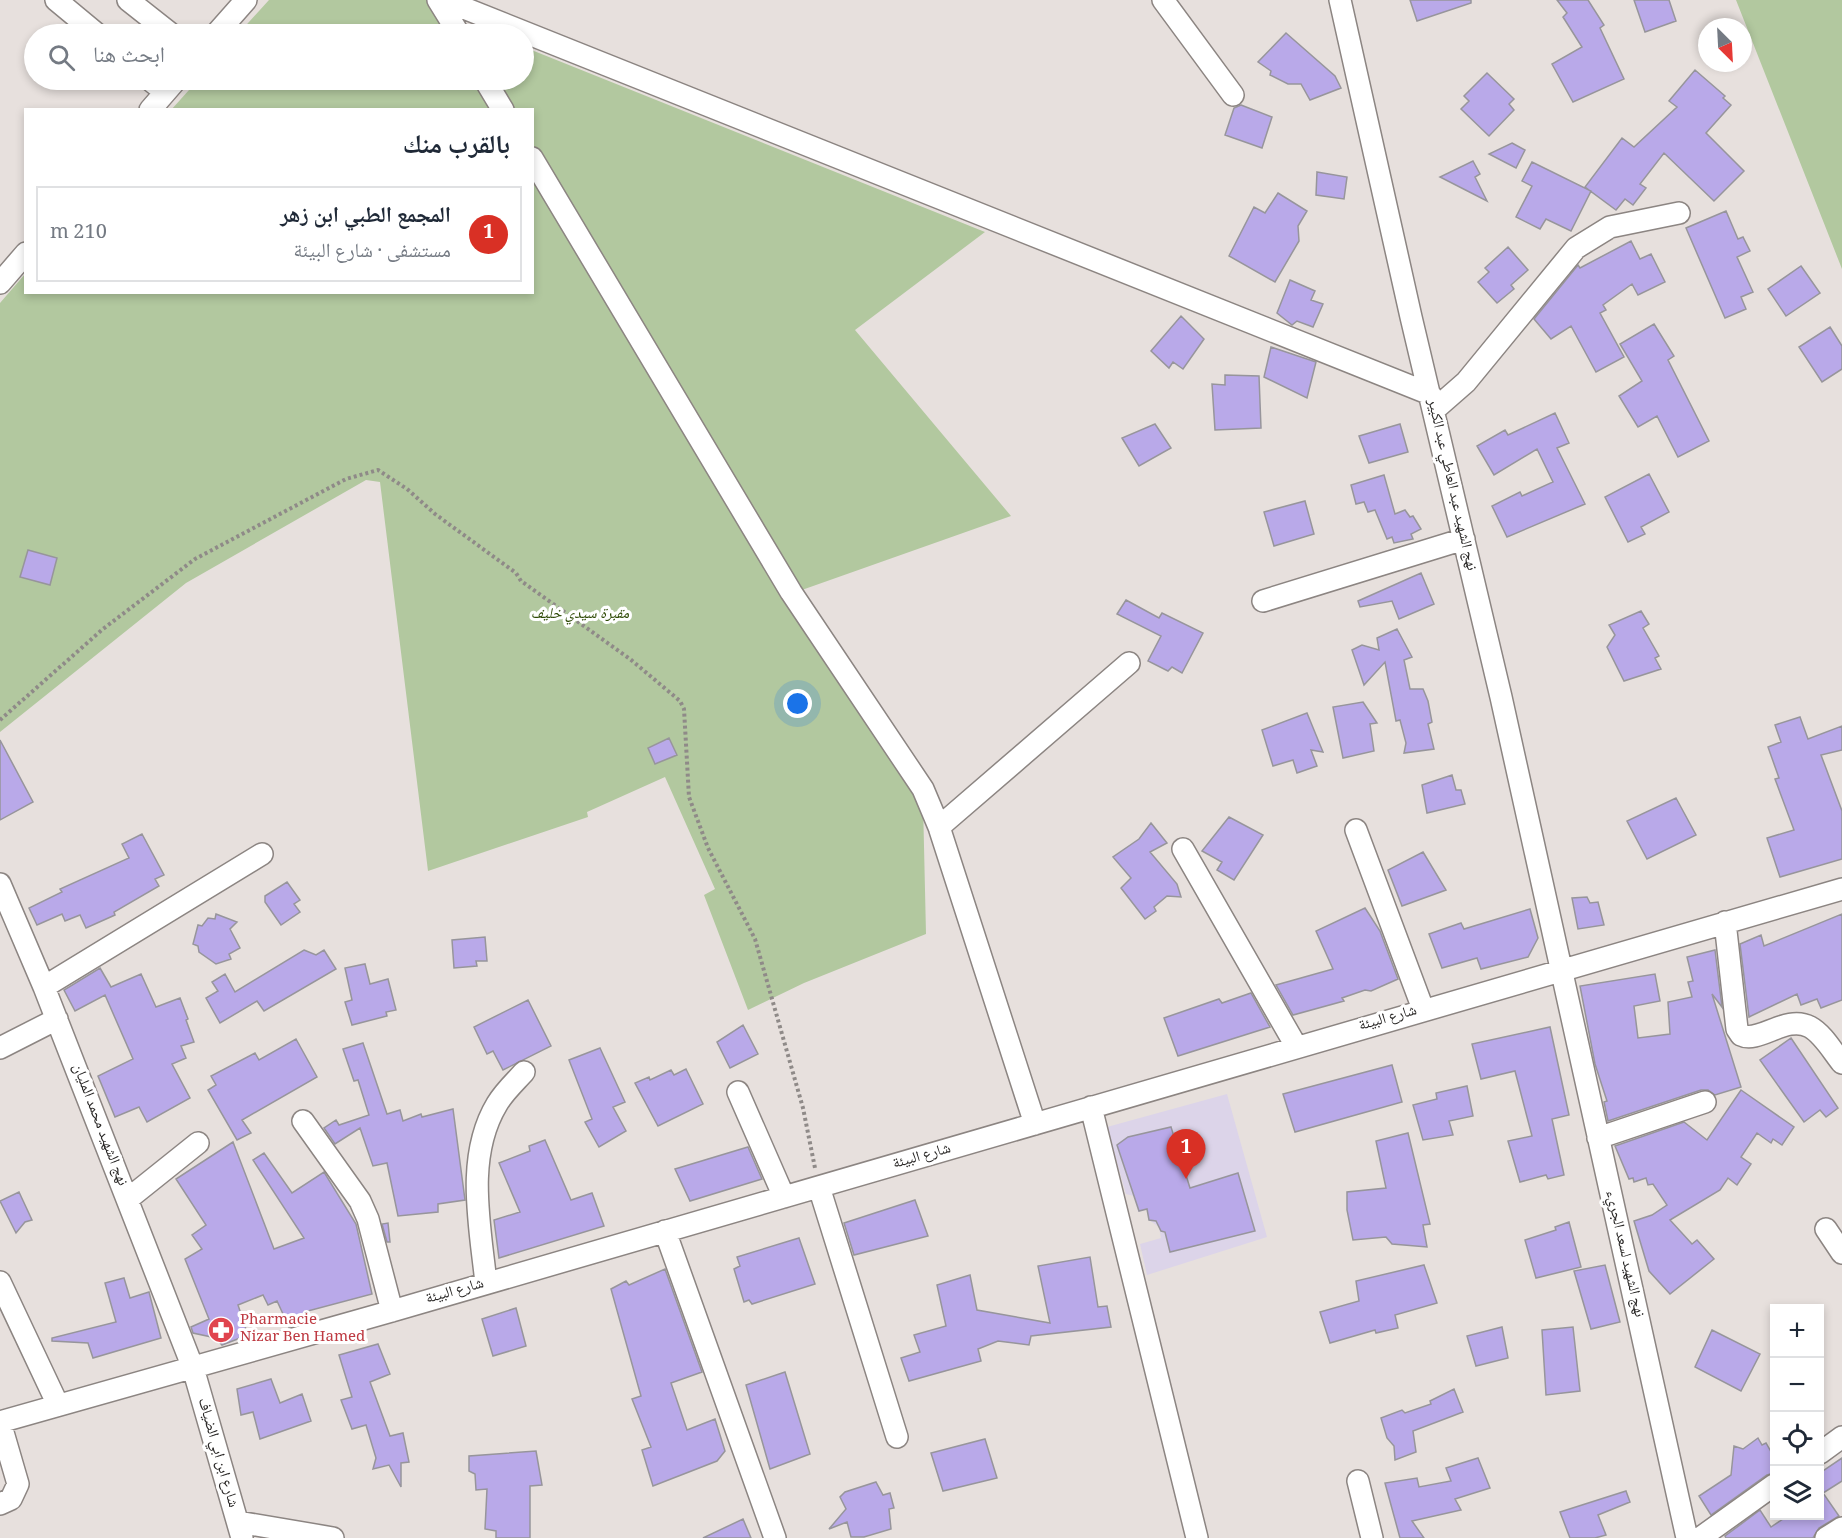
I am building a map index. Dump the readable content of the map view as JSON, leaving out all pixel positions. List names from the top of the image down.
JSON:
{
  "streets": {
    "street": [
      "نهج الشهيد عبد العاطي عبد الكبير",
      "شارع البيئة",
      "نهج الشهيد محمد المليان",
      "نهج الشهيد لسعد الجريء",
      "شارع ابن ابي الضياف"
    ]
  },
  "crossings": [
    ["نهج الشهيد عبد العاطي عبد الكبير", "شارع البيئة"],
    ["نهج الشهيد عبد العاطي عبد الكبير", "نهج الشهيد لسعد الجريء"],
    ["شارع البيئة", "نهج الشهيد محمد المليان"],
    ["شارع البيئة", "نهج الشهيد لسعد الجريء"],
    ["شارع البيئة", "شارع ابن ابي الضياف"],
    ["نهج الشهيد محمد المليان", "شارع ابن ابي الضياف"]
  ],
  "parks": ["مقبرة سيدي خليف"],
  "places": {
    "pharmacy": ["Pharmacie Nizar Ben Hamed"]
  },
  "north": "bottom right",
  "page": {
    "search": "ابحث هنا",
    "heading": "بالقرب منك",
    "list": [
      {
        "mark": "1",
        "name": "المجمع الطبي ابن زهر",
        "note": "مستشفى · شارع البيئة",
        "value": "210 m"
      }
    ],
    "pins": "1",
    "map_buttons": ["+", "−"]
  }
}
